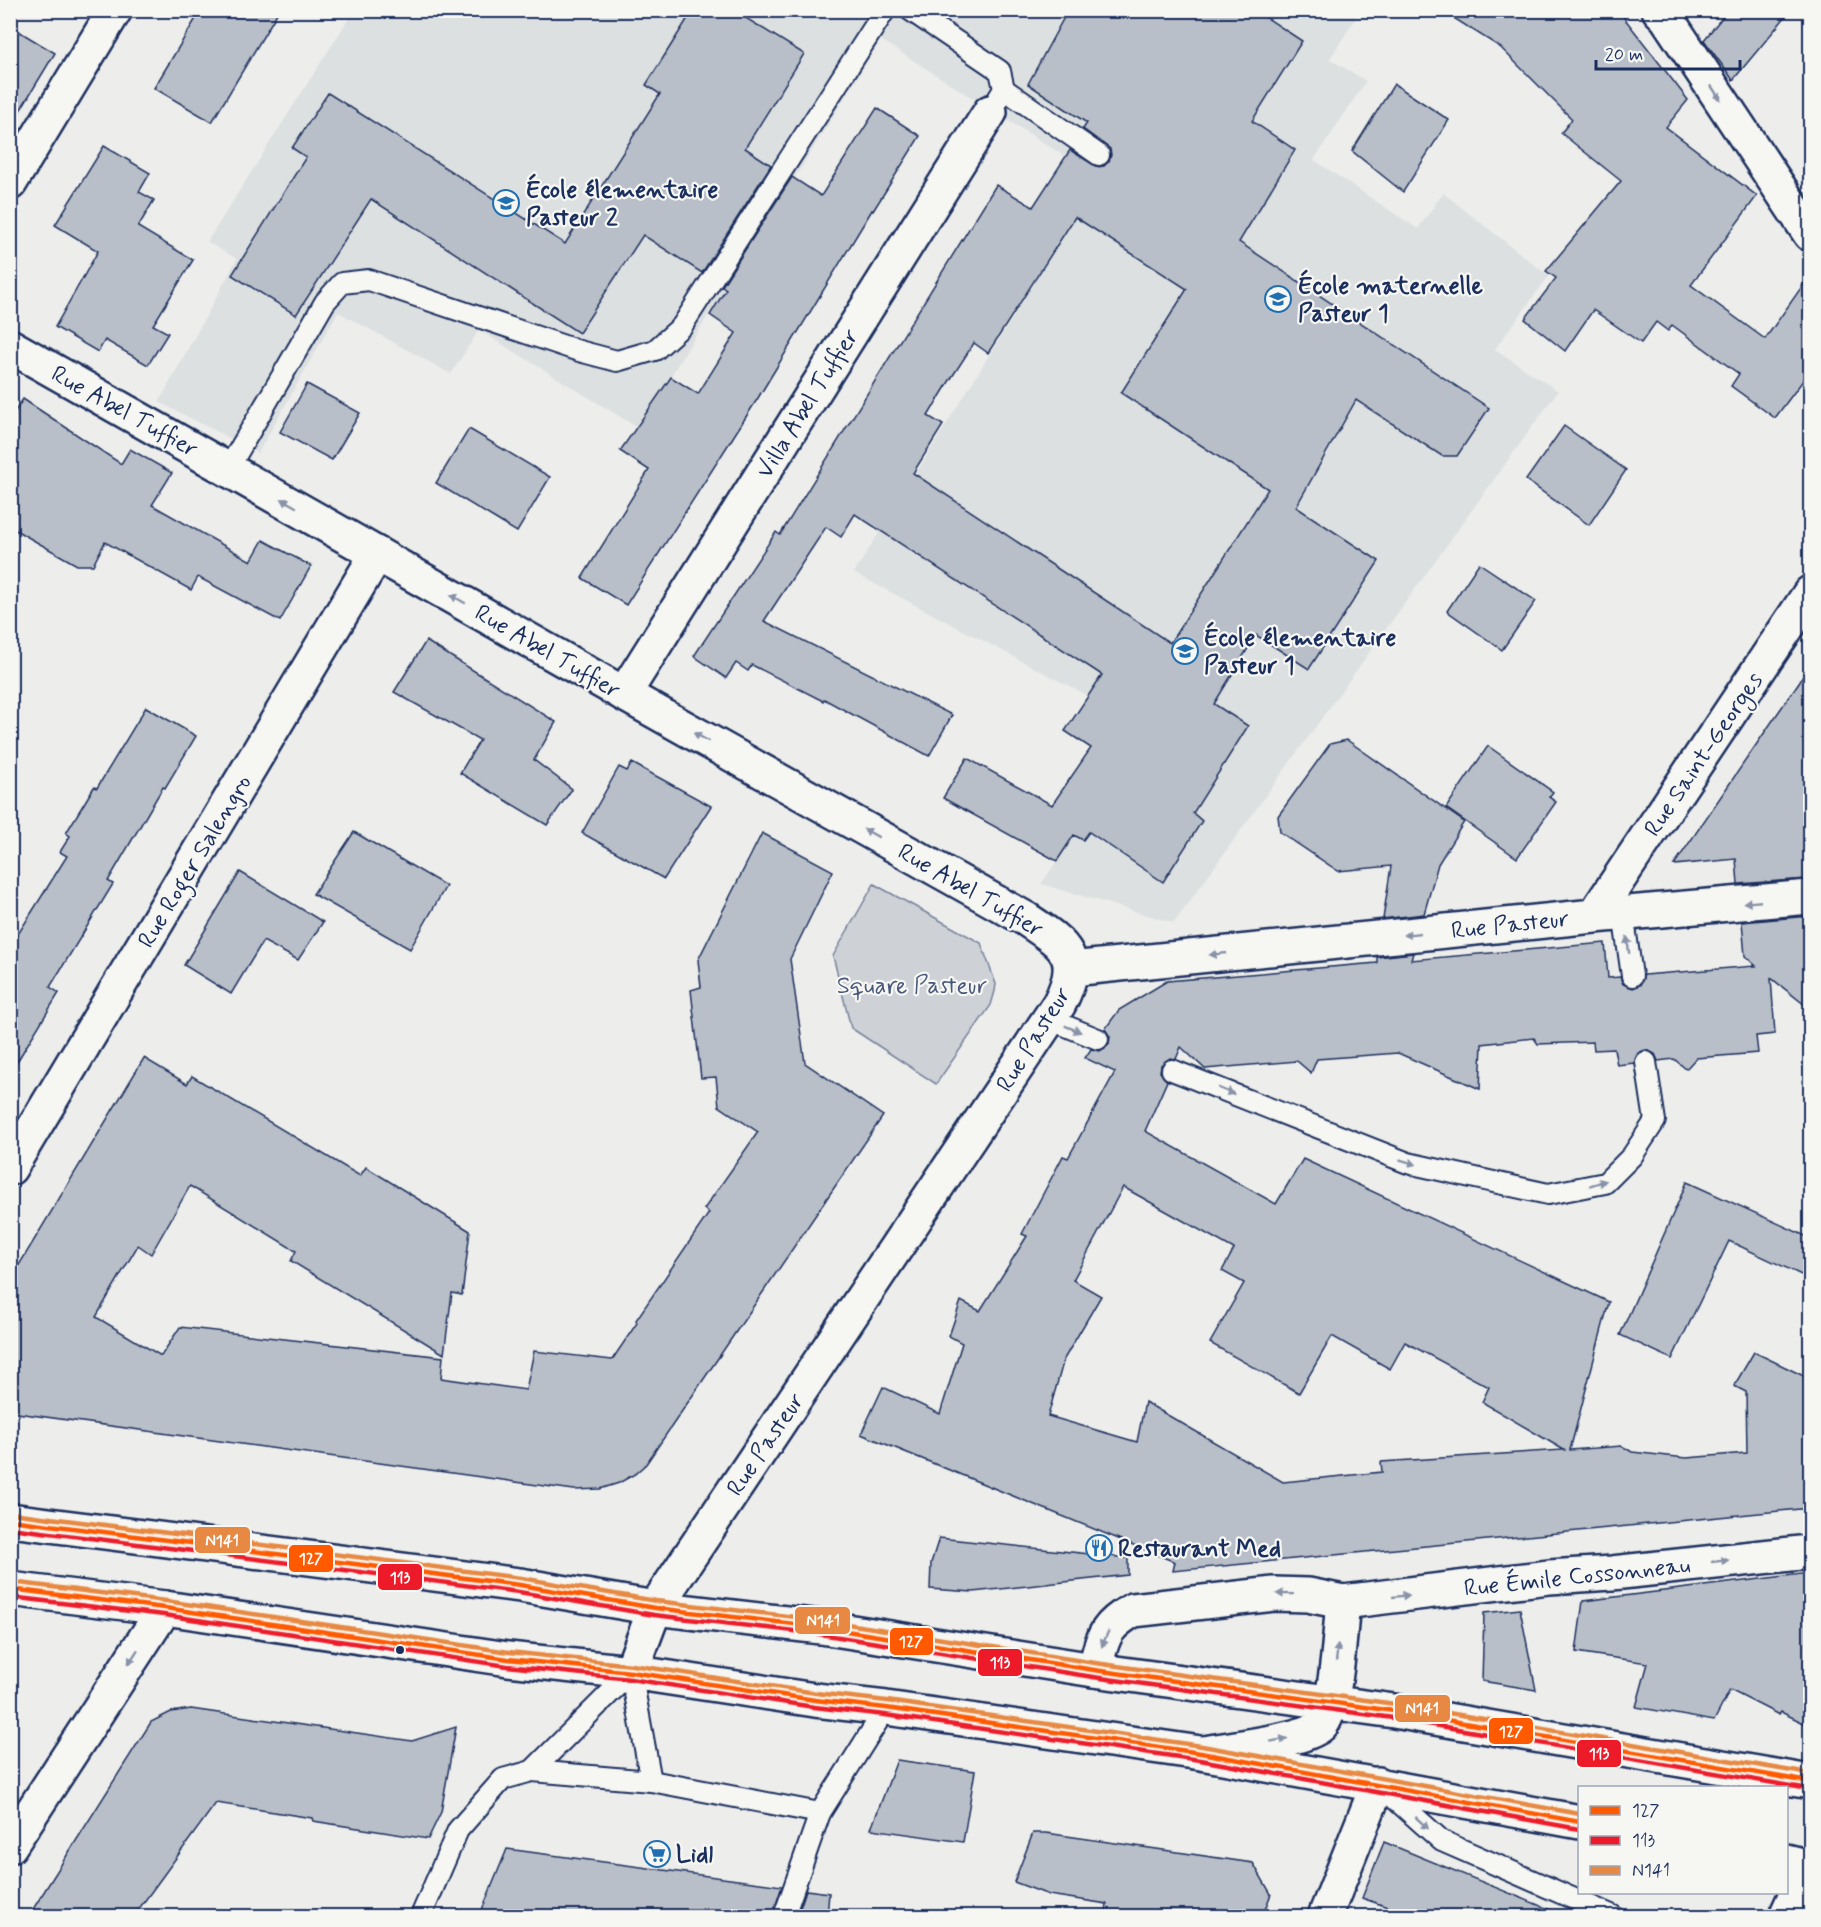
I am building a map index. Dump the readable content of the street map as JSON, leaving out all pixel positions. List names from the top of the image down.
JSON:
{
  "streets": {
    "street": [
      "Villa Abel Tuffier",
      "Rue Abel Tuffier",
      "Rue Saint-Georges",
      "Rue Roger Salengro",
      "Rue Pasteur",
      "Rue Émile Cossonneau"
    ]
  },
  "crossings": [
    ["Villa Abel Tuffier", "Rue Abel Tuffier"],
    ["Rue Abel Tuffier", "Rue Roger Salengro"],
    ["Rue Abel Tuffier", "Rue Pasteur"],
    ["Rue Saint-Georges", "Rue Pasteur"]
  ],
  "one_way": ["Rue Abel Tuffier", "Rue Pasteur"],
  "parks": ["Square Pasteur"],
  "places": {
    "school or university": ["École élementaire Pasteur 2", "École maternelle Pasteur 1", "École élementaire Pasteur 1"],
    "restaurant": ["Restaurant Med"],
    "supermarket": ["Lidl"]
  },
  "lines": ["transit line N141", "transit line 127", "transit line 113"],
  "legend": ["127", "113", "N141"],
  "scale_bar": "20 m"
}
